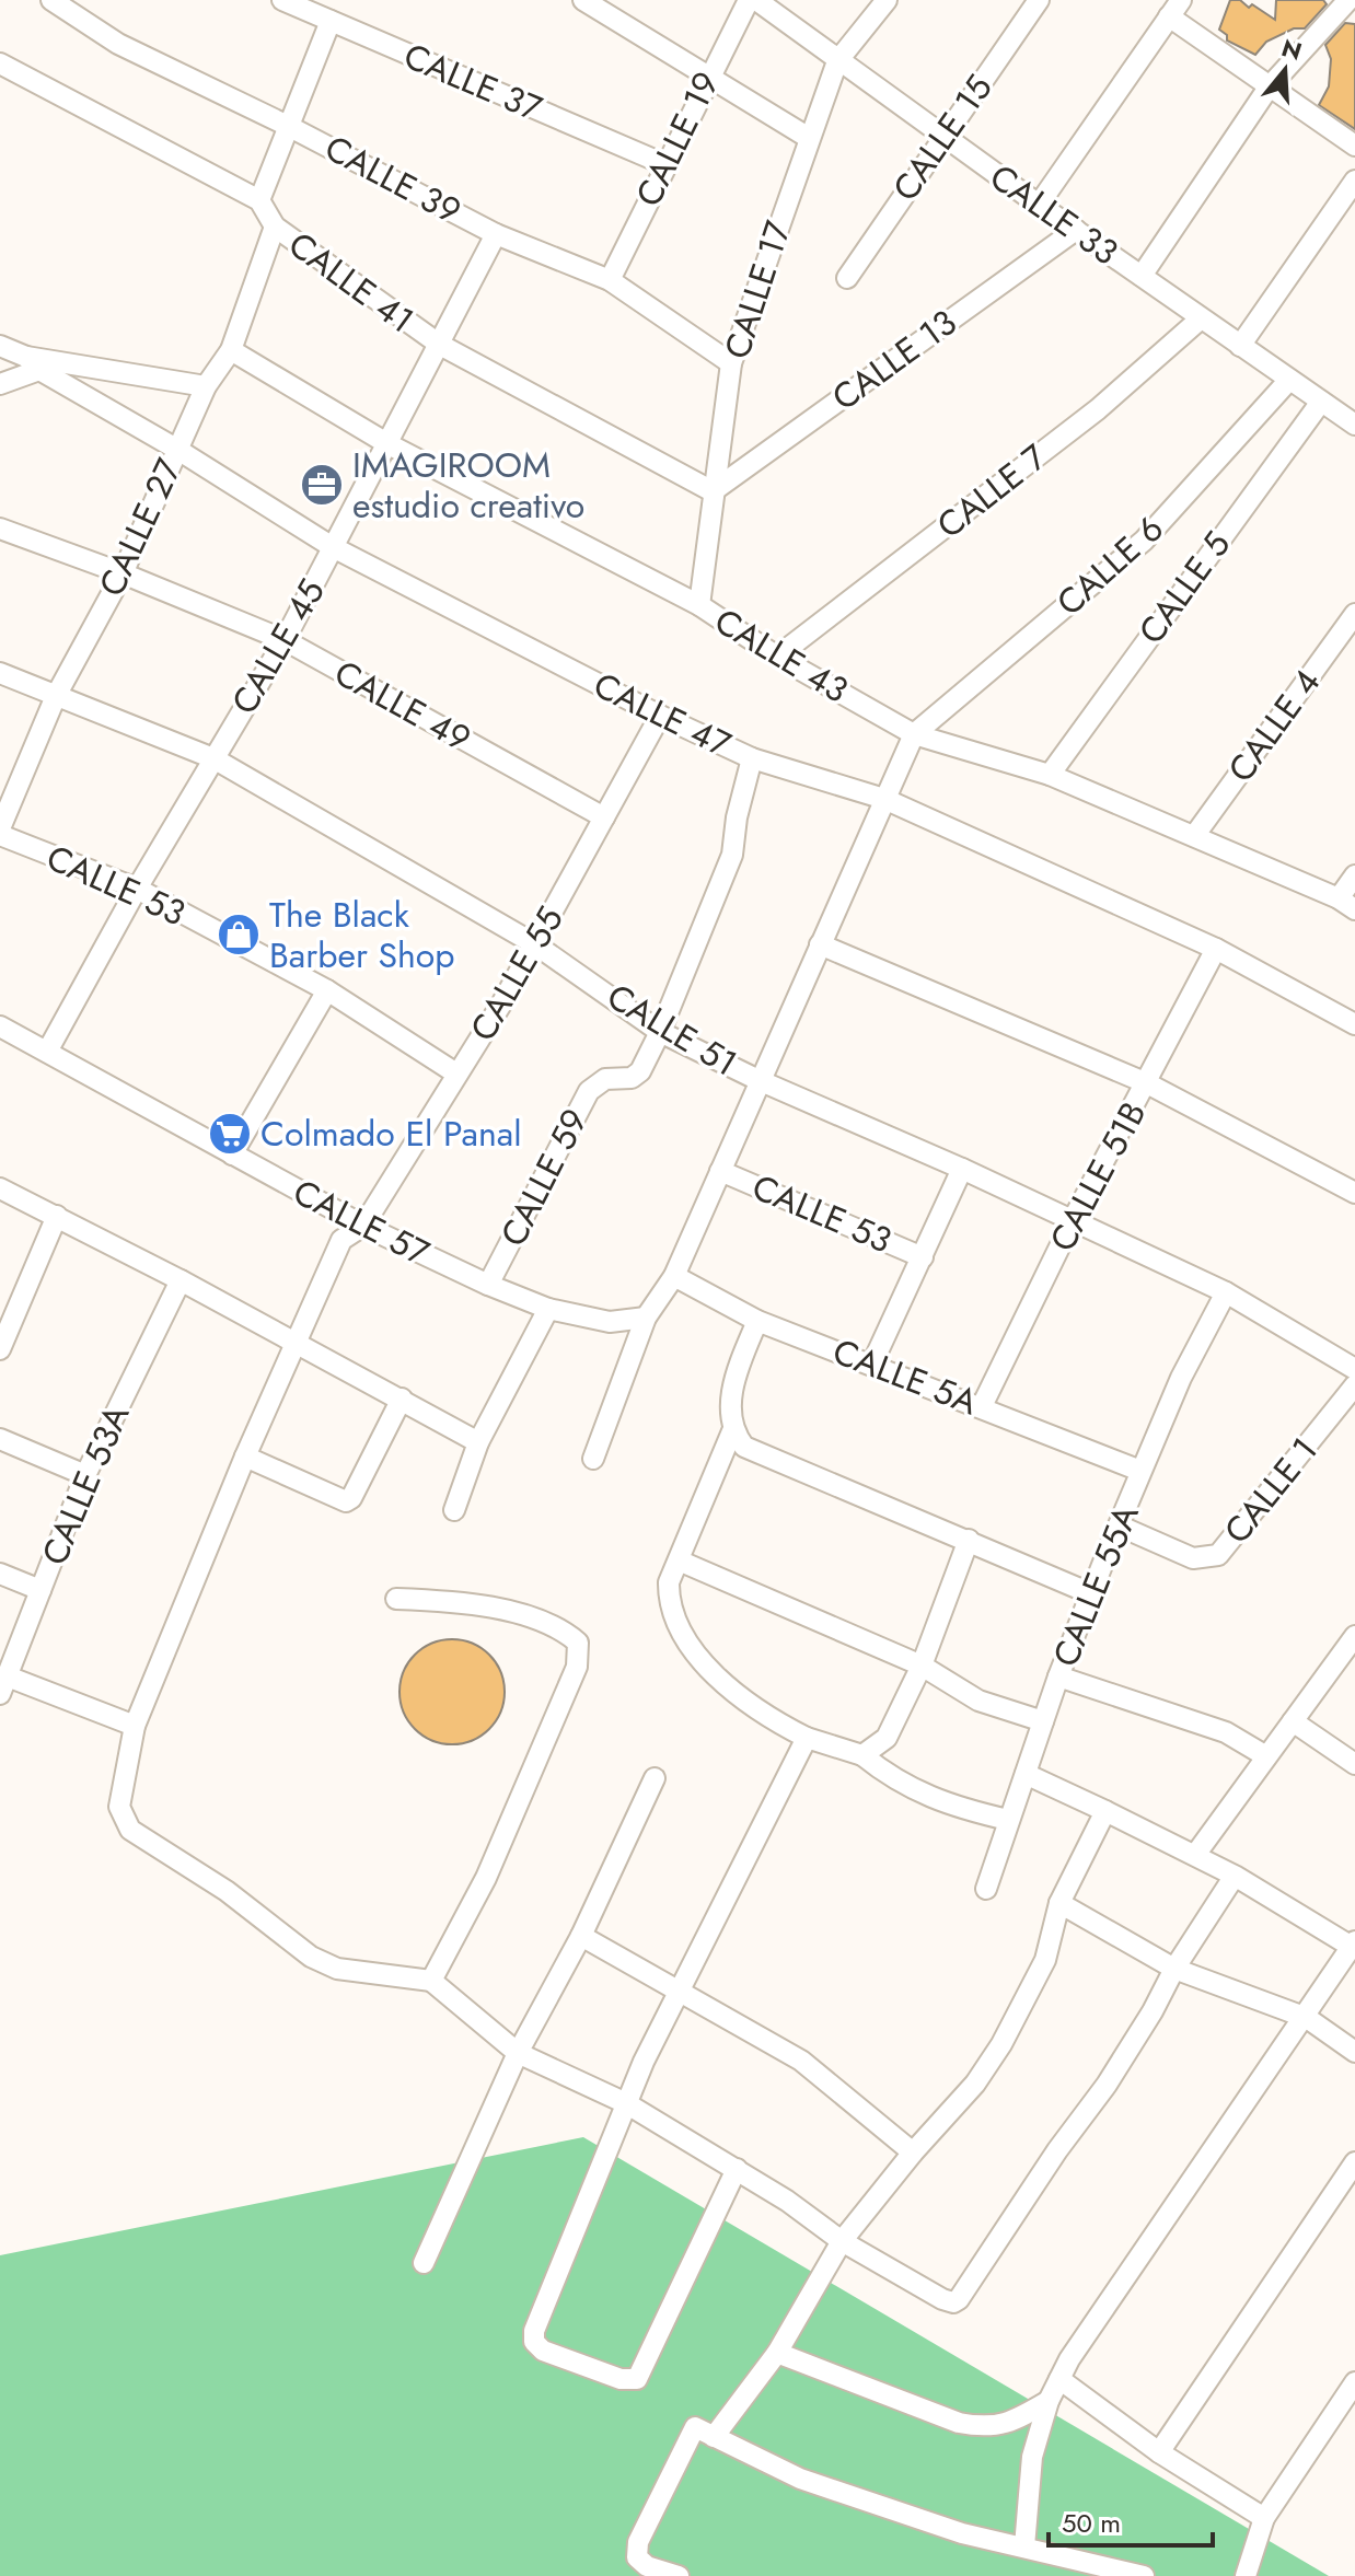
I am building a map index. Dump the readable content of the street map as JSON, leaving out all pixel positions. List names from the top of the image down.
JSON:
{
  "streets": {
    "street": [
      "CALLE 37",
      "CALLE 15",
      "CALLE 19",
      "CALLE 39",
      "CALLE 33",
      "CALLE 41",
      "CALLE 17",
      "CALLE 13",
      "CALLE 7",
      "CALLE 27",
      "CALLE 6",
      "CALLE 5",
      "CALLE 45",
      "CALLE 43",
      "CALLE 49",
      "CALLE 47",
      "CALLE 4",
      "CALLE 53",
      "CALLE 55",
      "CALLE 51",
      "CALLE 51B",
      "CALLE 59",
      "CALLE 57",
      "CALLE 5A",
      "CALLE 53A",
      "CALLE 1",
      "CALLE 55A"
    ]
  },
  "crossings": [
    ["CALLE 37", "CALLE 19"],
    ["CALLE 15", "CALLE 33"],
    ["CALLE 19", "CALLE 39"],
    ["CALLE 39", "CALLE 17"],
    ["CALLE 39", "CALLE 45"],
    ["CALLE 33", "CALLE 17"],
    ["CALLE 33", "CALLE 13"],
    ["CALLE 33", "CALLE 7"],
    ["CALLE 33", "CALLE 6"],
    ["CALLE 33", "CALLE 5"],
    ["CALLE 41", "CALLE 17"],
    ["CALLE 41", "CALLE 13"],
    ["CALLE 41", "CALLE 27"],
    ["CALLE 41", "CALLE 45"],
    ["CALLE 17", "CALLE 13"],
    ["CALLE 17", "CALLE 43"],
    ["CALLE 7", "CALLE 43"],
    ["CALLE 27", "CALLE 43"],
    ["CALLE 27", "CALLE 49"],
    ["CALLE 27", "CALLE 47"],
    ["CALLE 27", "CALLE 51"],
    ["CALLE 6", "CALLE 43"],
    ["CALLE 5", "CALLE 43"],
    ["CALLE 45", "CALLE 43"],
    ["CALLE 45", "CALLE 49"],
    ["CALLE 45", "CALLE 47"],
    ["CALLE 45", "CALLE 53"],
    ["CALLE 45", "CALLE 51"],
    ["CALLE 45", "CALLE 57"],
    ["CALLE 43", "CALLE 4"],
    ["CALLE 49", "CALLE 55"],
    ["CALLE 47", "CALLE 55"],
    ["CALLE 47", "CALLE 51B"],
    ["CALLE 47", "CALLE 59"],
    ["CALLE 53", "CALLE 55"],
    ["CALLE 55", "CALLE 51"],
    ["CALLE 55", "CALLE 57"],
    ["CALLE 51", "CALLE 51B"],
    ["CALLE 51", "CALLE 59"],
    ["CALLE 51", "CALLE 55A"],
    ["CALLE 51B", "CALLE 5A"],
    ["CALLE 59", "CALLE 57"],
    ["CALLE 5A", "CALLE 55A"],
    ["CALLE 1", "CALLE 55A"]
  ],
  "places": {
    "office": ["IMAGIROOM estudio creativo"],
    "shop": ["The Black Barber Shop"],
    "supermarket": ["Colmado El Panal"]
  },
  "scale_bar": "50 m",
  "north": "top"
}
